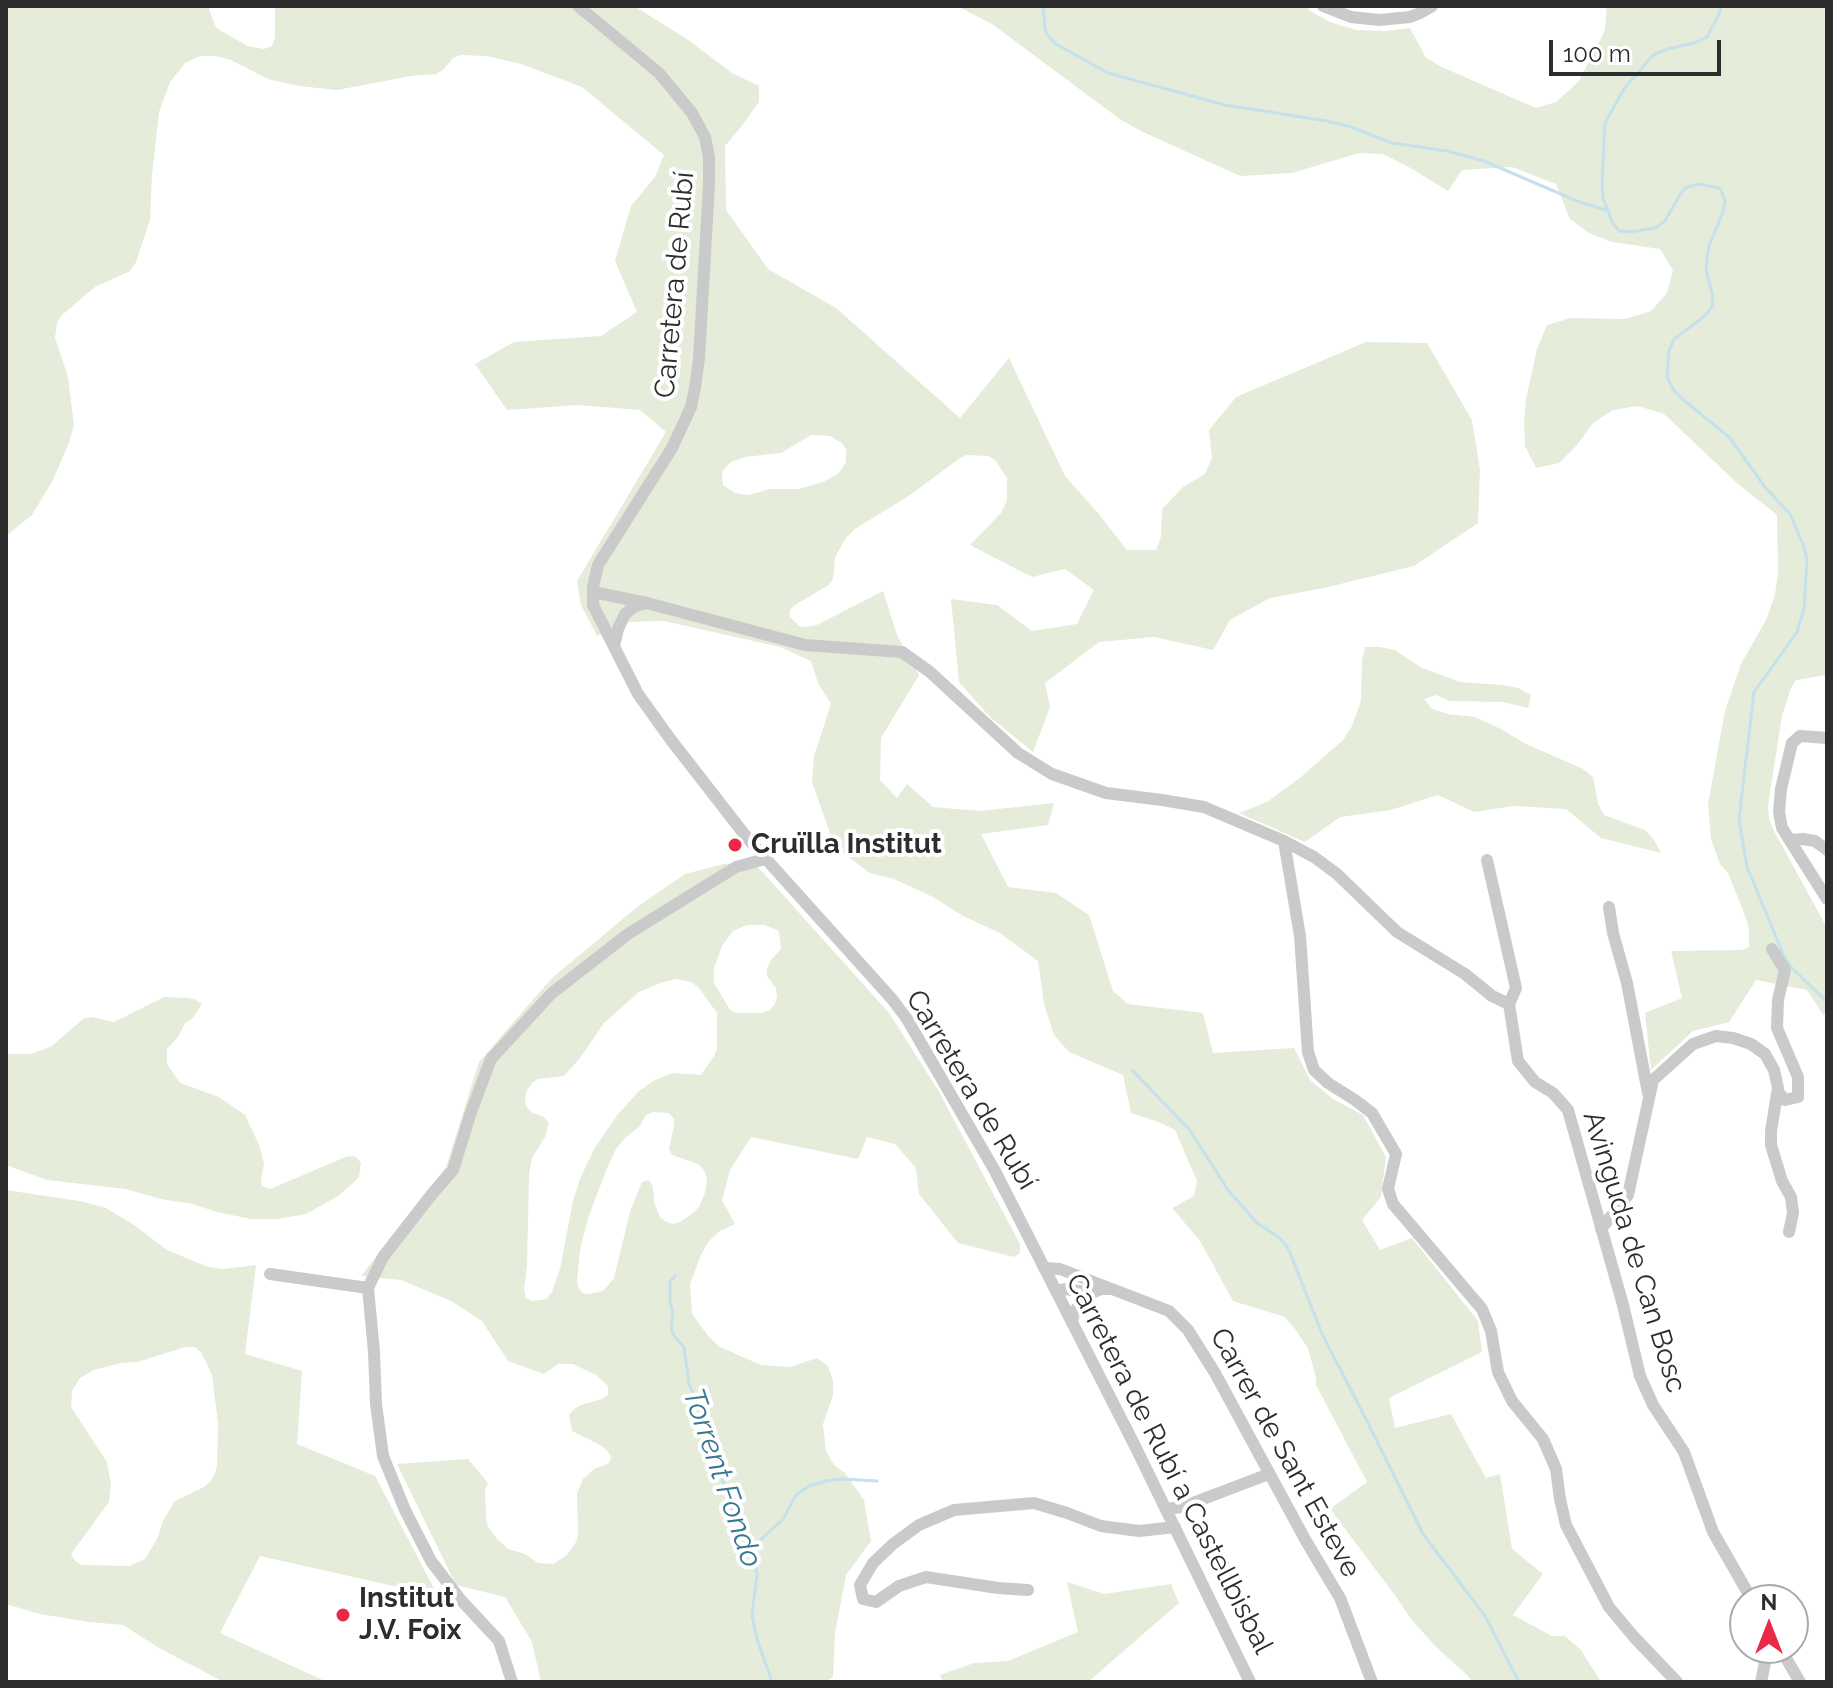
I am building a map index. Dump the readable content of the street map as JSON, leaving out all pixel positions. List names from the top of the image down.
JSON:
{
  "streets": {
    "street": [
      "Carretera de Rubí",
      "Avinguda de Can Bosc",
      "Carrer de Sant Esteve",
      "Carretera de Rubí a Castellbisbal"
    ]
  },
  "crossings": [
    ["Carretera de Rubí", "Carrer de Sant Esteve"],
    ["Carretera de Rubí", "Carretera de Rubí a Castellbisbal"],
    ["Carrer de Sant Esteve", "Carretera de Rubí a Castellbisbal"]
  ],
  "water": ["Torrent Fondo"],
  "places": ["Cruïlla Institut", "Institut J.V. Foix"],
  "scale_bar": "100 m",
  "north": "top"
}
